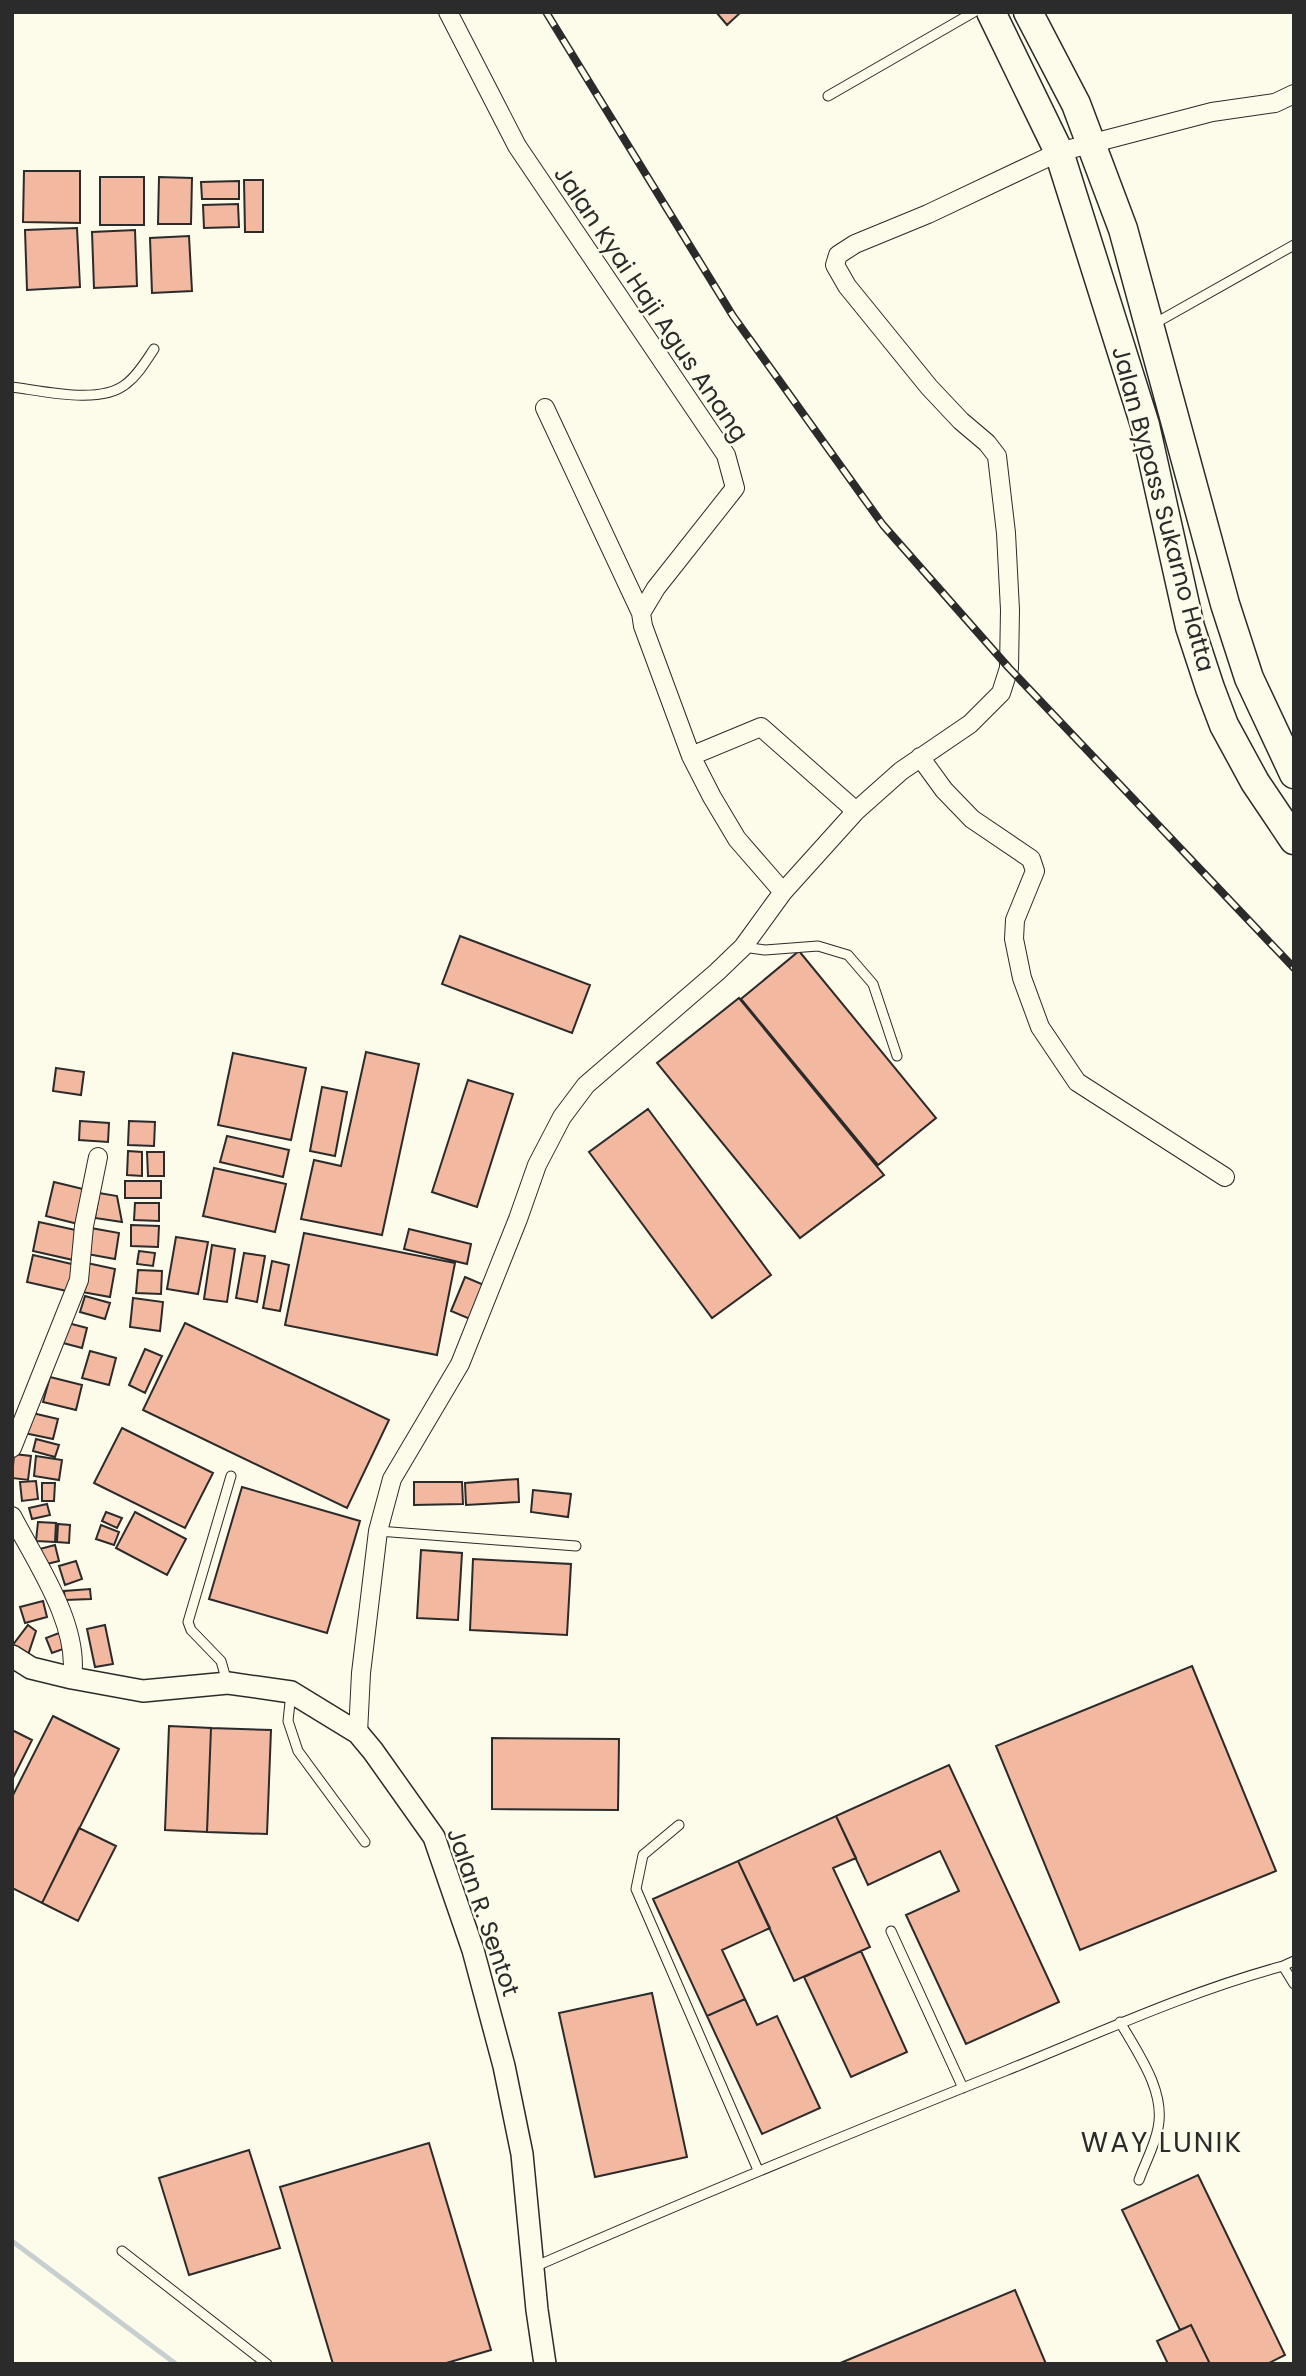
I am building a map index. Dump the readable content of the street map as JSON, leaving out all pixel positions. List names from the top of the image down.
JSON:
{
  "streets": {
    "highway": ["Jalan Bypass Sukarno Hatta"],
    "street": ["Jalan Kyai Haji Agus Anang", "Jalan R. Sentot"]
  },
  "districts": ["WAY LUNIK"]
}
